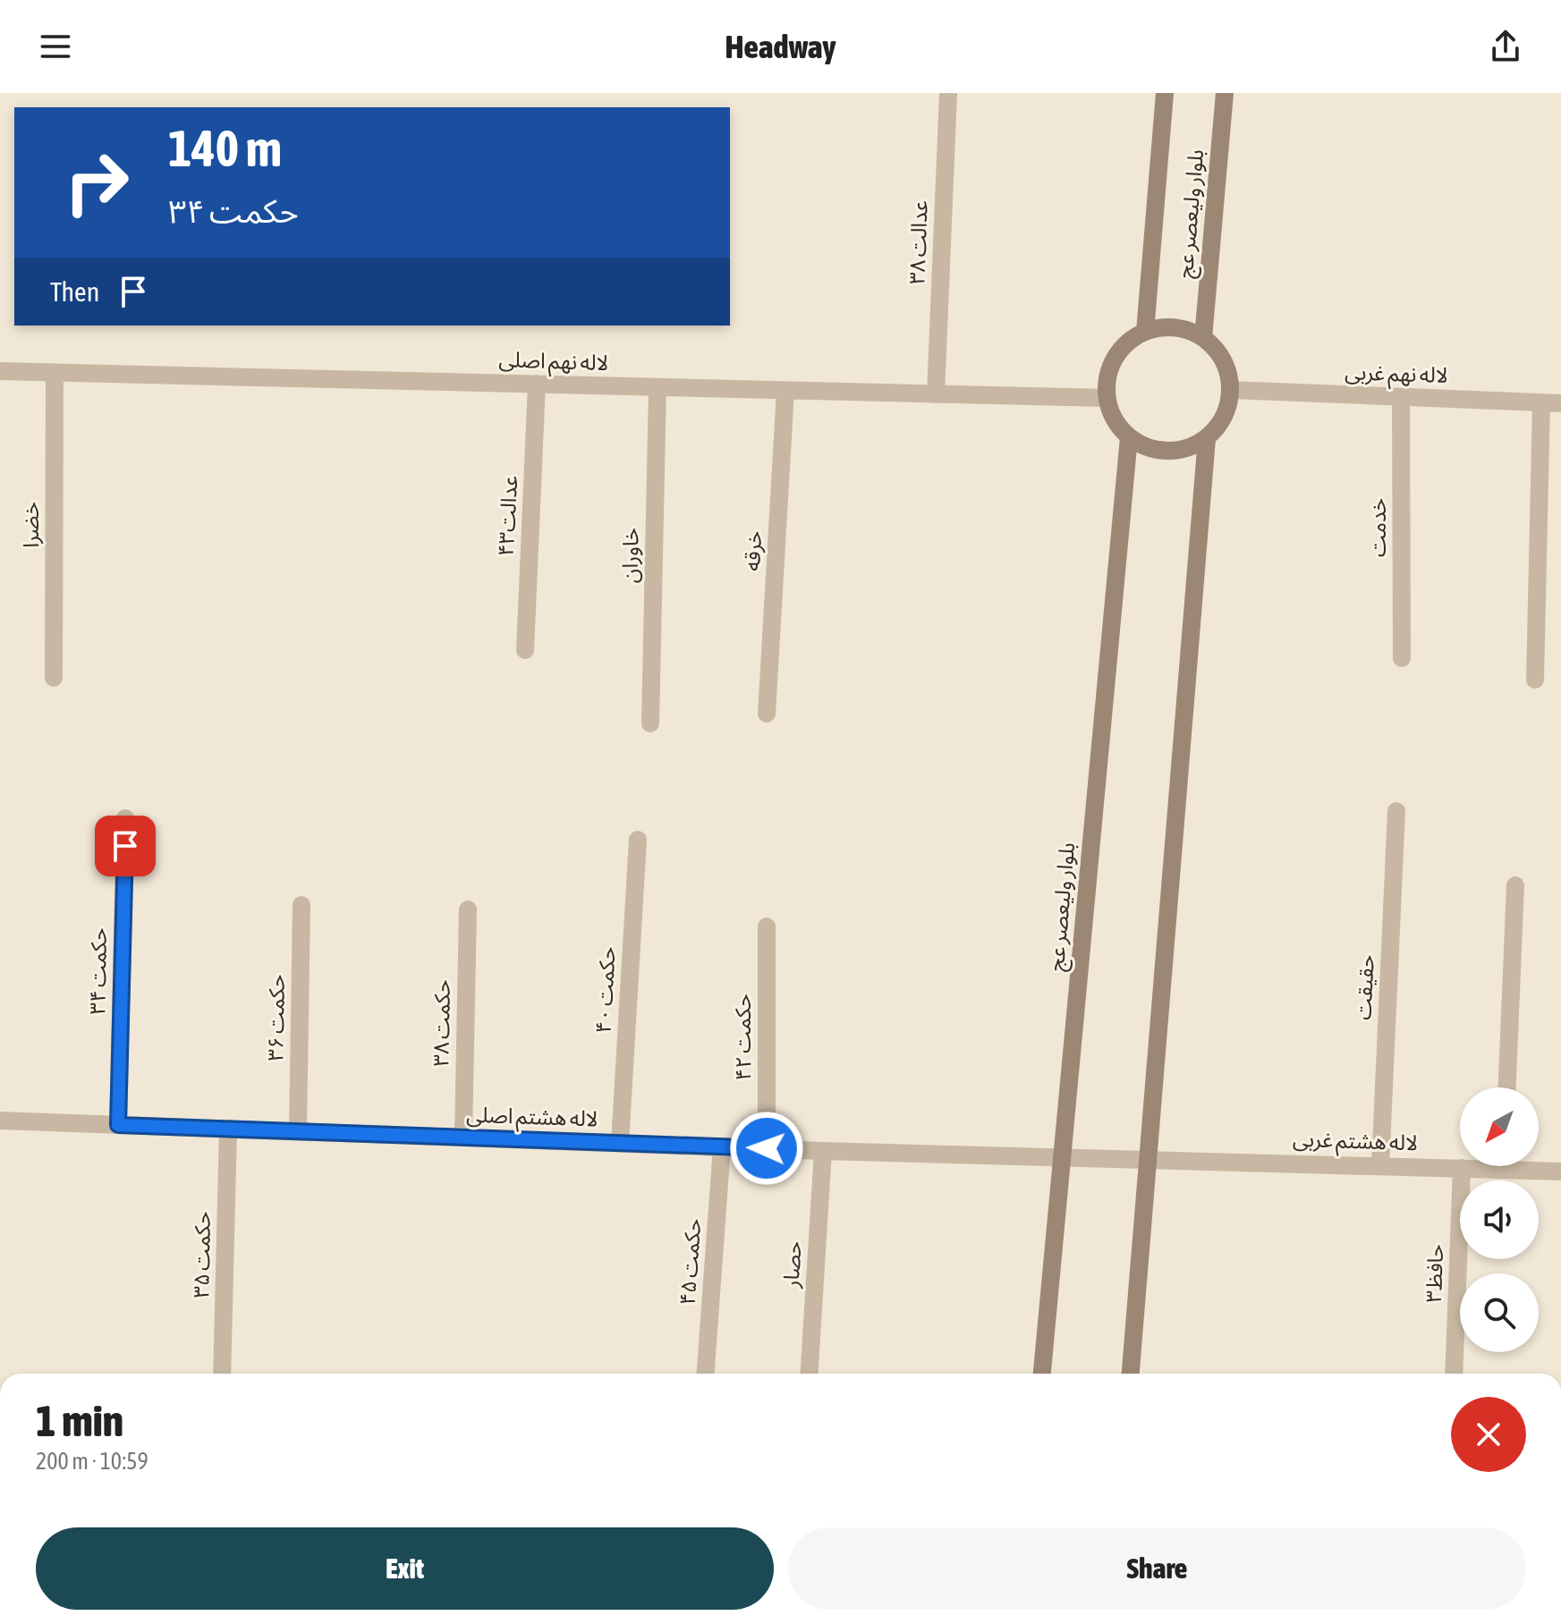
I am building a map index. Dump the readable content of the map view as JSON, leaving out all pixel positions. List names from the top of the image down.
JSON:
{
  "streets": {
    "main road": ["بلوار ولیعصر عج"],
    "street": [
      "عدالت ٣٨",
      "لاله نهم اصلی",
      "لاله نهم غربی",
      "عدالت۴۳",
      "خضرا",
      "خدمت",
      "خرقه",
      "خاوران",
      "حکمت ۳۴",
      "حقیقت",
      "حکمت ۴۰",
      "حکمت ۳۶",
      "حکمت ۳۸",
      "حکمت ۴۲",
      "لاله هشتم اصلی",
      "لاله هشتم غربی",
      "حکمت ۳۵",
      "حکمت ۴۵",
      "حصار",
      "حافظ۳"
    ]
  },
  "crossings": [
    ["بلوار ولیعصر عج", "لاله نهم اصلی"],
    ["بلوار ولیعصر عج", "لاله نهم غربی"],
    ["بلوار ولیعصر عج", "لاله هشتم اصلی"],
    ["بلوار ولیعصر عج", "لاله هشتم غربی"],
    ["عدالت ٣٨", "لاله نهم اصلی"],
    ["لاله نهم اصلی", "لاله نهم غربی"],
    ["لاله نهم اصلی", "عدالت۴۳"],
    ["لاله نهم اصلی", "خضرا"],
    ["لاله نهم اصلی", "خرقه"],
    ["لاله نهم اصلی", "خاوران"],
    ["لاله نهم غربی", "خدمت"],
    ["حکمت ۳۴", "لاله هشتم اصلی"],
    ["حقیقت", "لاله هشتم غربی"],
    ["حکمت ۴۰", "لاله هشتم اصلی"],
    ["حکمت ۳۶", "لاله هشتم اصلی"],
    ["حکمت ۳۸", "لاله هشتم اصلی"],
    ["حکمت ۴۲", "لاله هشتم اصلی"],
    ["لاله هشتم اصلی", "لاله هشتم غربی"],
    ["لاله هشتم اصلی", "حکمت ۳۵"],
    ["لاله هشتم اصلی", "حکمت ۴۵"],
    ["لاله هشتم اصلی", "حصار"],
    ["لاله هشتم غربی", "حافظ۳"]
  ],
  "north": "bottom left",
  "page": {
    "header": "Headway",
    "turn": ["140 m", "حکمت ۳۴"],
    "then": "Then",
    "heading": ["1 min", "200 m · 10:59"],
    "buttons": ["Exit", "Share"]
  }
}
